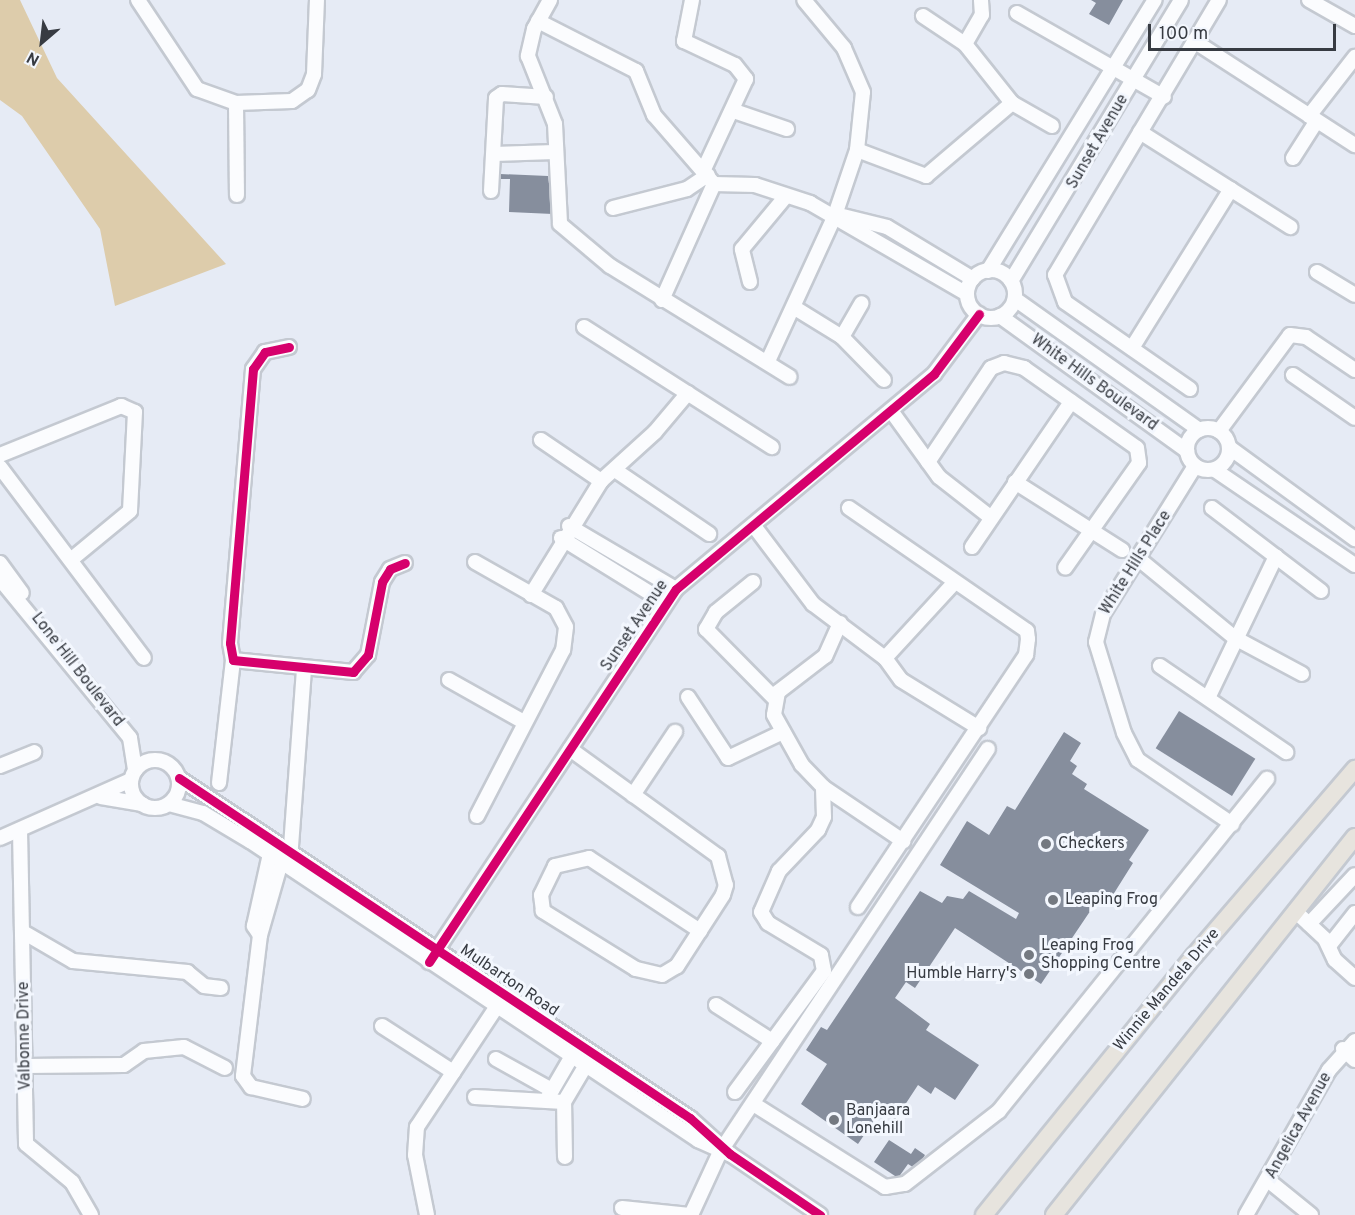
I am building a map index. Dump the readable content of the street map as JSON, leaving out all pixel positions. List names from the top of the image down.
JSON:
{
  "streets": {
    "main road": ["Winnie Mandela Drive"],
    "street": [
      "Sunset Avenue",
      "White Hills Boulevard",
      "White Hills Place",
      "Lone Hill Boulevard",
      "Mulbarton Road",
      "Valbonne Drive",
      "Angelica Avenue"
    ]
  },
  "crossings": [
    ["Sunset Avenue", "White Hills Boulevard"],
    ["Sunset Avenue", "Mulbarton Road"],
    ["White Hills Boulevard", "White Hills Place"],
    ["Lone Hill Boulevard", "Mulbarton Road"]
  ],
  "places": [
    "Checkers",
    "Leaping Frog",
    "Leaping Frog Shopping Centre",
    "Humble Harry's",
    "Banjaara Lonehill"
  ],
  "scale_bar": "100 m",
  "north": "bottom left"
}
